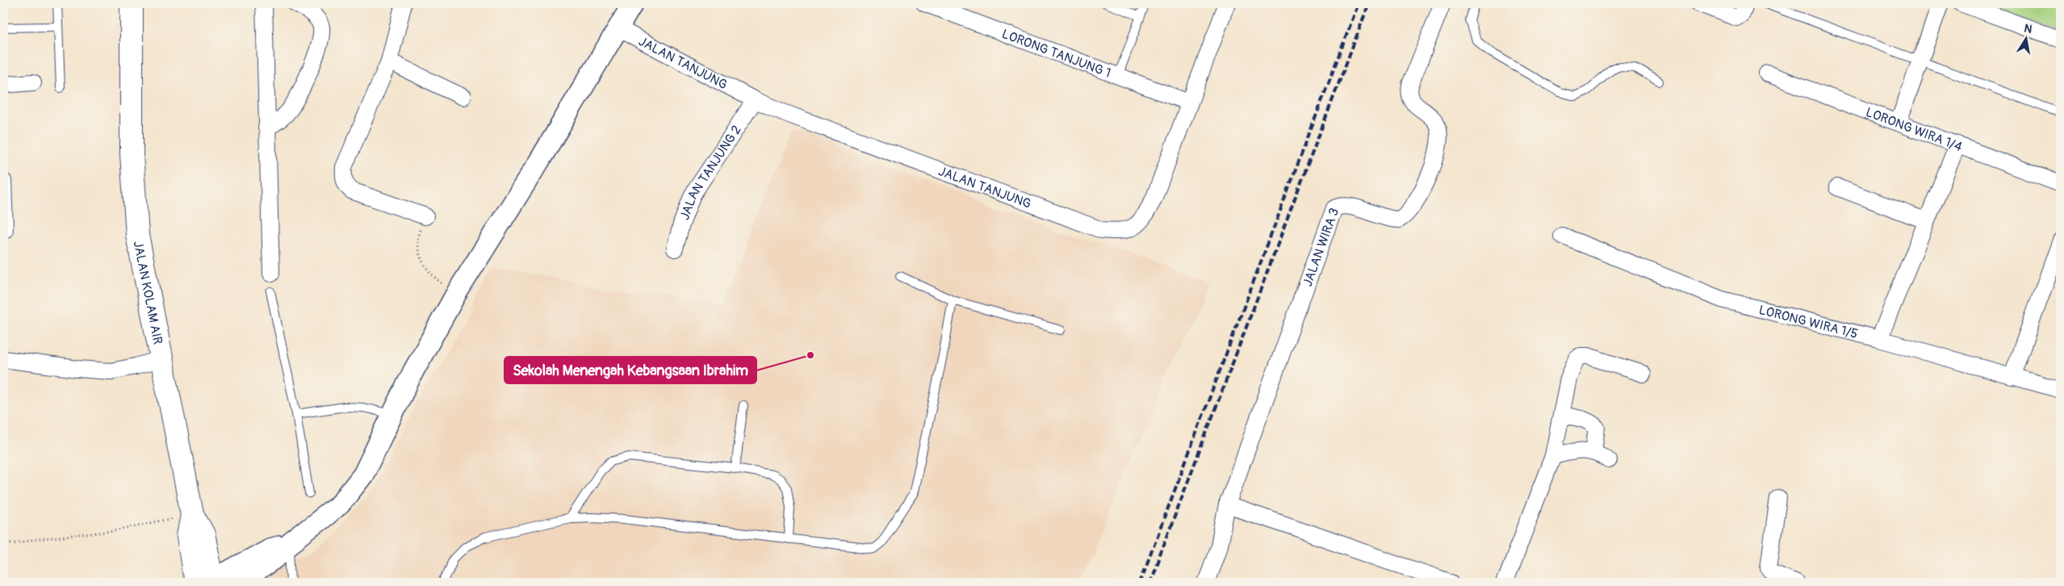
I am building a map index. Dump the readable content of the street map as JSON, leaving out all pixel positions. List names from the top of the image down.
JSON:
{
  "streets": {
    "main road": ["JALAN KOLAM AIR"],
    "street": [
      "LORONG TANJUNG 1",
      "JALAN TANJUNG",
      "LORONG WIRA 1/4",
      "JALAN TANJUNG 2",
      "JALAN WIRA 3",
      "LORONG WIRA 1/5"
    ]
  },
  "crossings": [
    ["LORONG TANJUNG 1", "JALAN TANJUNG"],
    ["JALAN TANJUNG", "JALAN TANJUNG 2"]
  ],
  "places": ["Sekolah Menengah Kebangsaan Ibrahim"],
  "north": "top"
}
